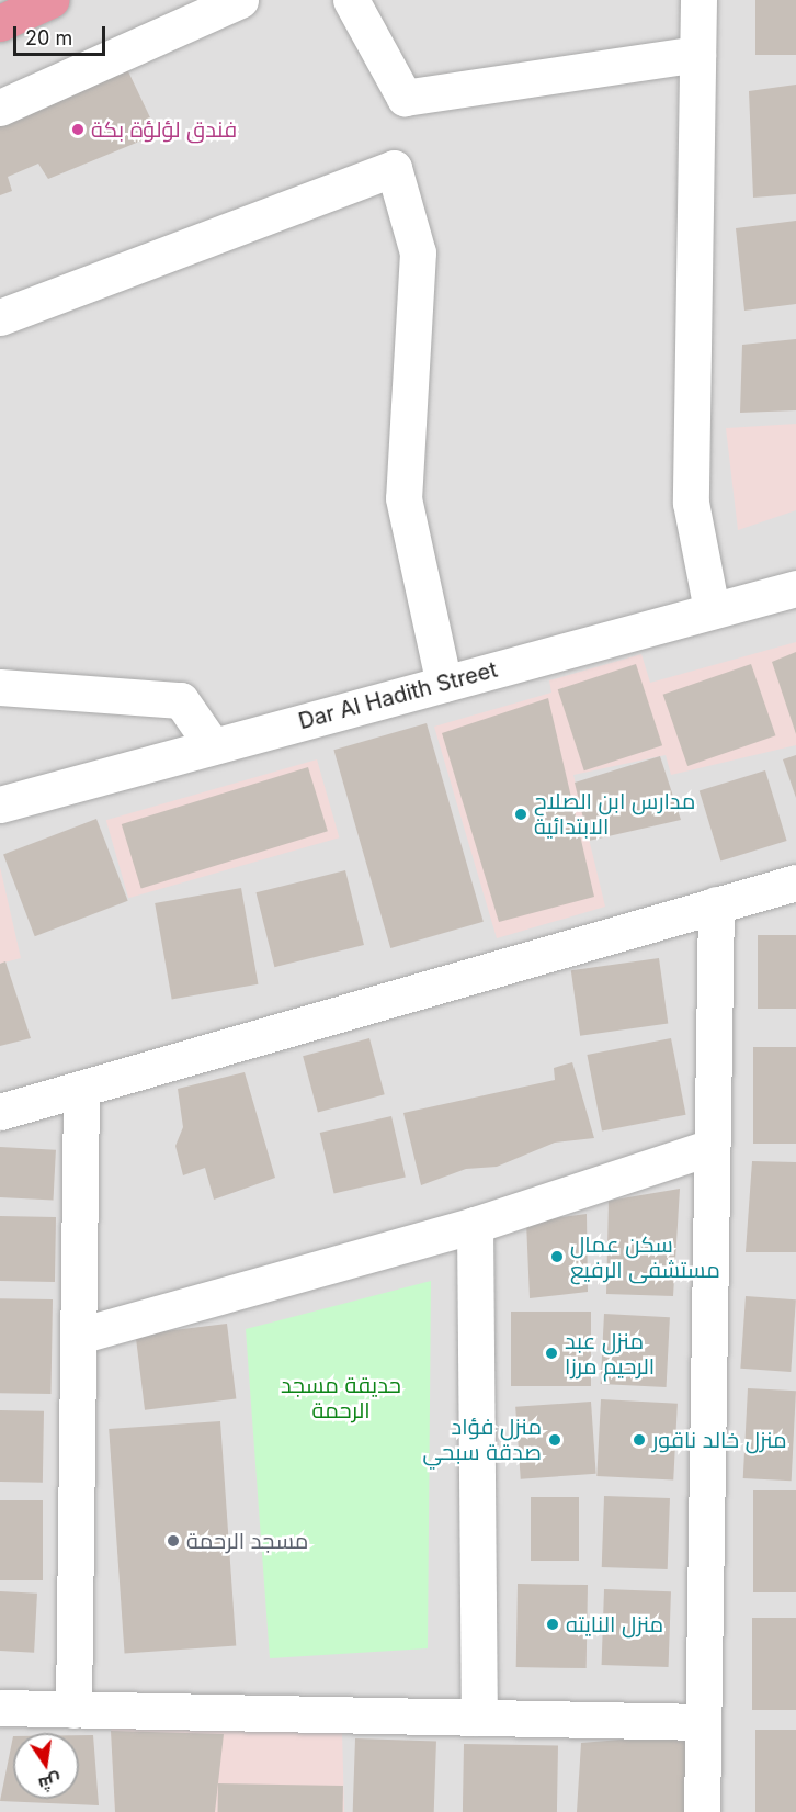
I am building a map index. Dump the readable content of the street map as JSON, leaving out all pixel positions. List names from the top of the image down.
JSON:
{
  "streets": {
    "street": ["Dar Al Hadith Street"]
  },
  "parks": ["حديقة مسجد الرحمة"],
  "places": [
    "فندق لؤلؤة بكة",
    "مدارس ابن الصلاح الابتدائية",
    "سكن عمال مستشفى الرفيع",
    "منزل عبد الرحيم مرزا",
    "منزل فؤاد صدقة سبحي",
    "منزل خالد ناقور",
    "مسجد الرحمة",
    "منزل النايته"
  ],
  "scale_bar": "20 m",
  "north": "bottom"
}
